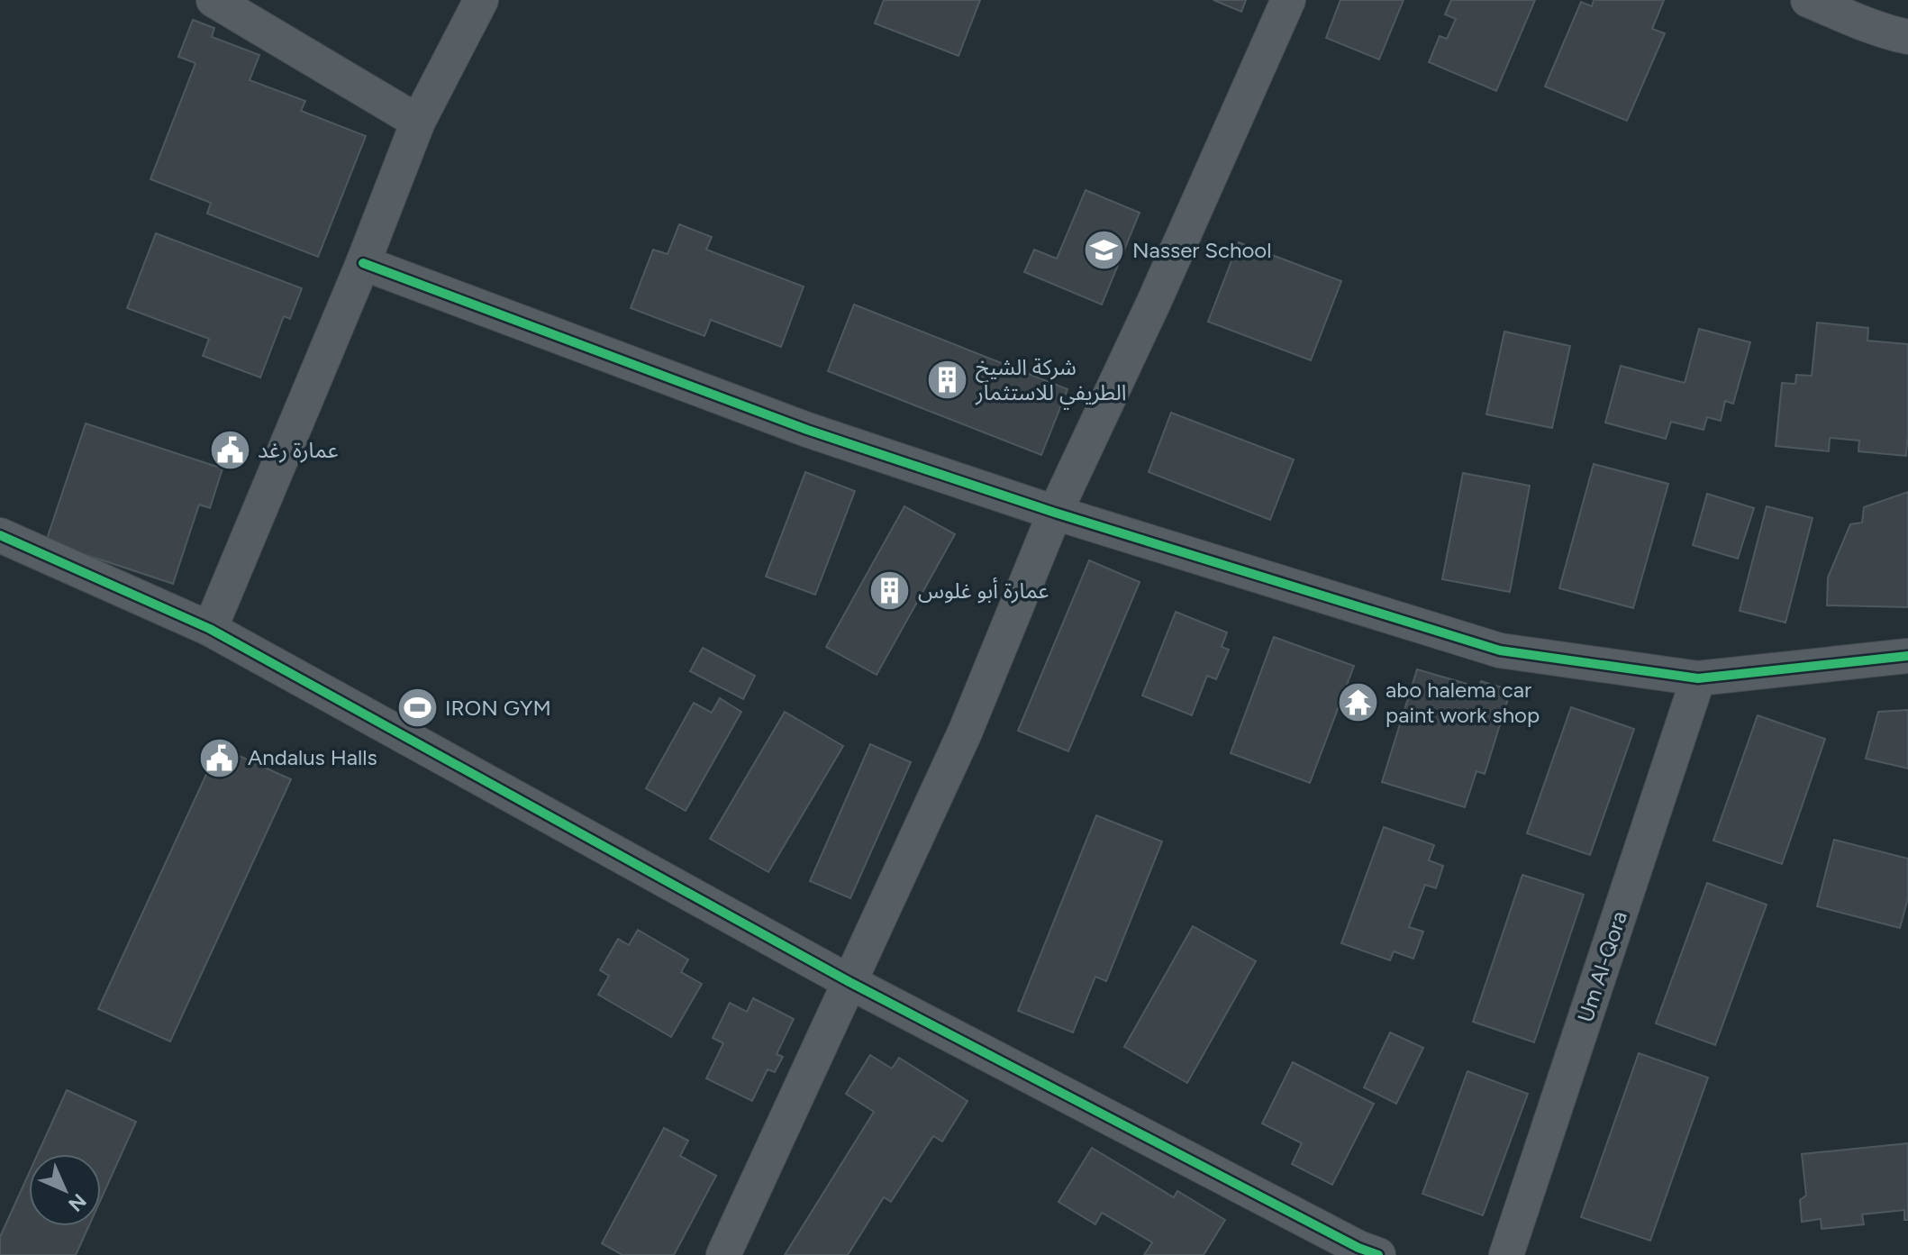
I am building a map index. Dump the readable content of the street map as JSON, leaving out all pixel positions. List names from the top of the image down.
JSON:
{
  "streets": {
    "street": ["Um Al-Qora"]
  },
  "places": {
    "school or university": ["Nasser School"],
    "building": ["شركة الشيخ الطريفي للاستثمار", "عمارة أبو غلوس"],
    "public building": ["عمارة رغد", "Andalus Halls"],
    "temple": ["abo halema car paint work shop"],
    "sports": ["IRON GYM"]
  },
  "north": "bottom right"
}
